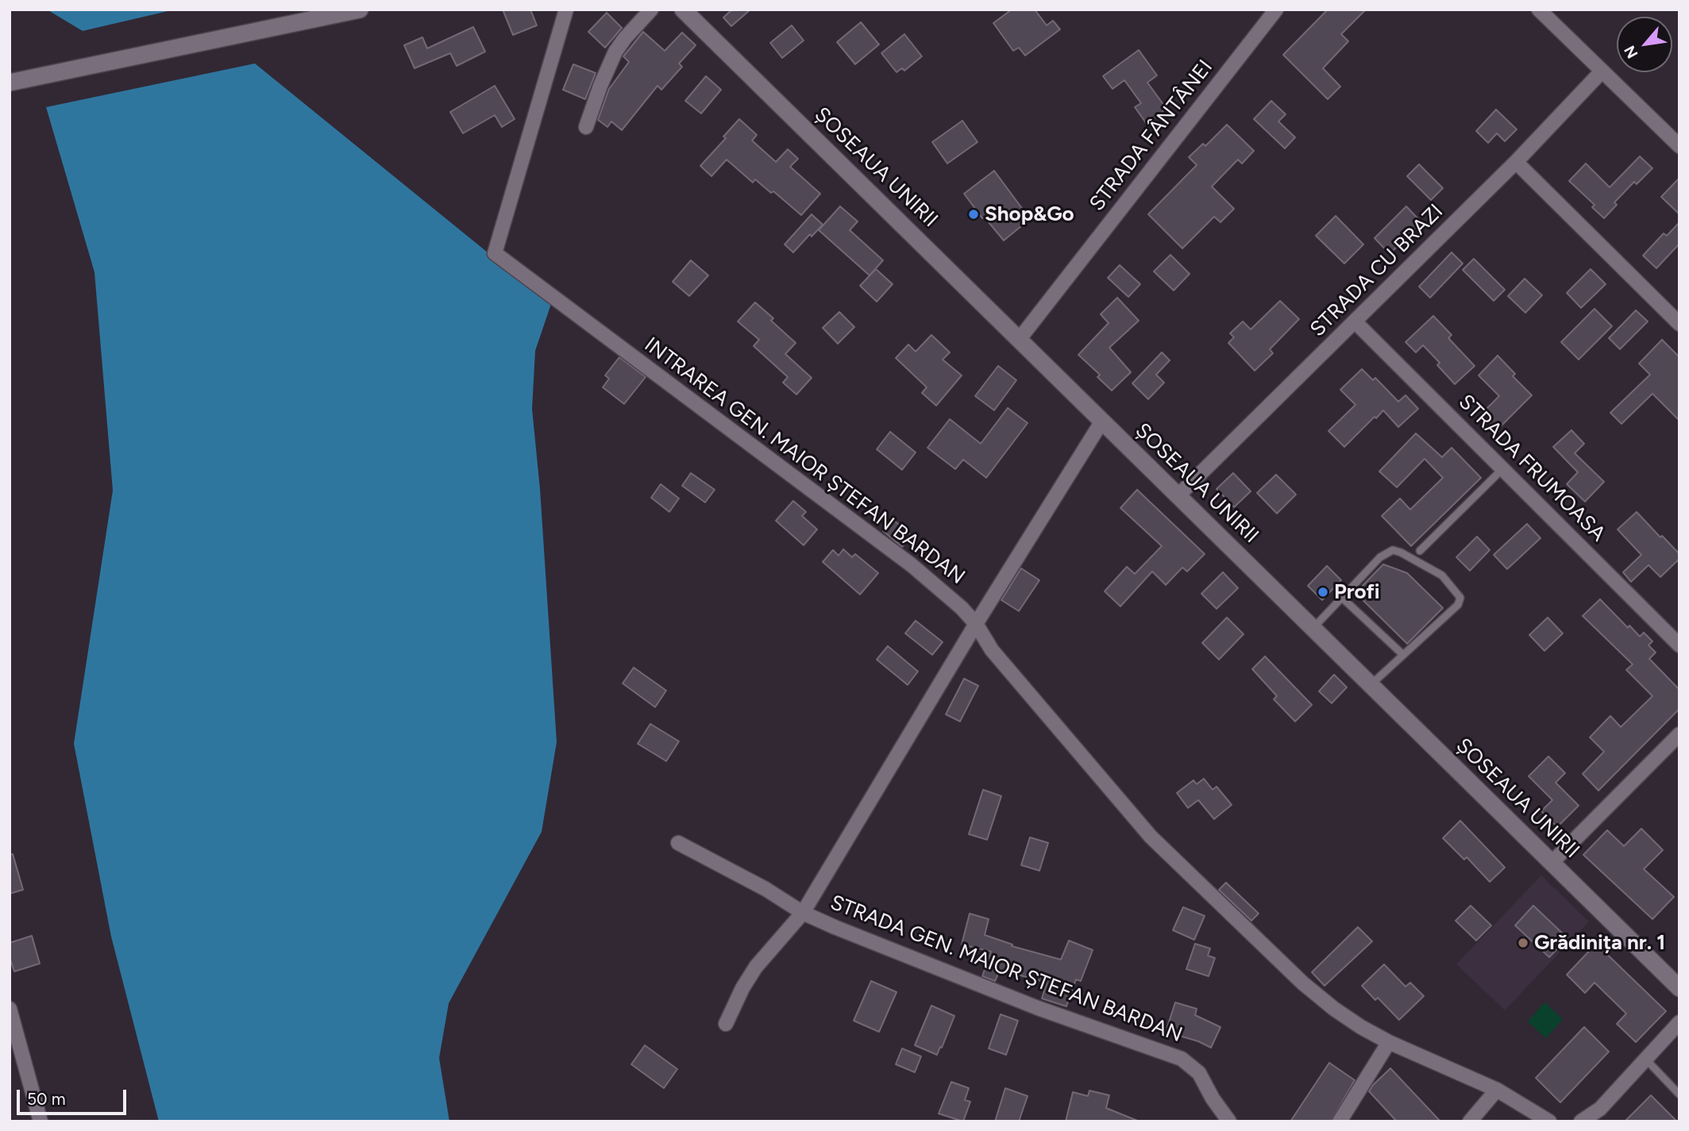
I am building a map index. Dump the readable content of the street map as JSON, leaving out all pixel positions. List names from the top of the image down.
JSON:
{
  "streets": {
    "main road": ["ȘOSEAUA UNIRII"],
    "street": [
      "STRADA FÂNTÂNEI",
      "STRADA CU BRAZI",
      "INTRAREA GEN. MAIOR ȘTEFAN BARDAN",
      "STRADA FRUMOASA",
      "STRADA GEN. MAIOR ȘTEFAN BARDAN"
    ]
  },
  "crossings": [
    ["STRADA FÂNTÂNEI", "ȘOSEAUA UNIRII"],
    ["ȘOSEAUA UNIRII", "STRADA CU BRAZI"],
    ["ȘOSEAUA UNIRII", "STRADA GEN. MAIOR ȘTEFAN BARDAN"],
    ["STRADA CU BRAZI", "STRADA FRUMOASA"],
    ["INTRAREA GEN. MAIOR ȘTEFAN BARDAN", "STRADA GEN. MAIOR ȘTEFAN BARDAN"]
  ],
  "places": ["Shop&Go", "Profi", "Grădinița nr. 1"],
  "scale_bar": "50 m",
  "north": "bottom left"
}
